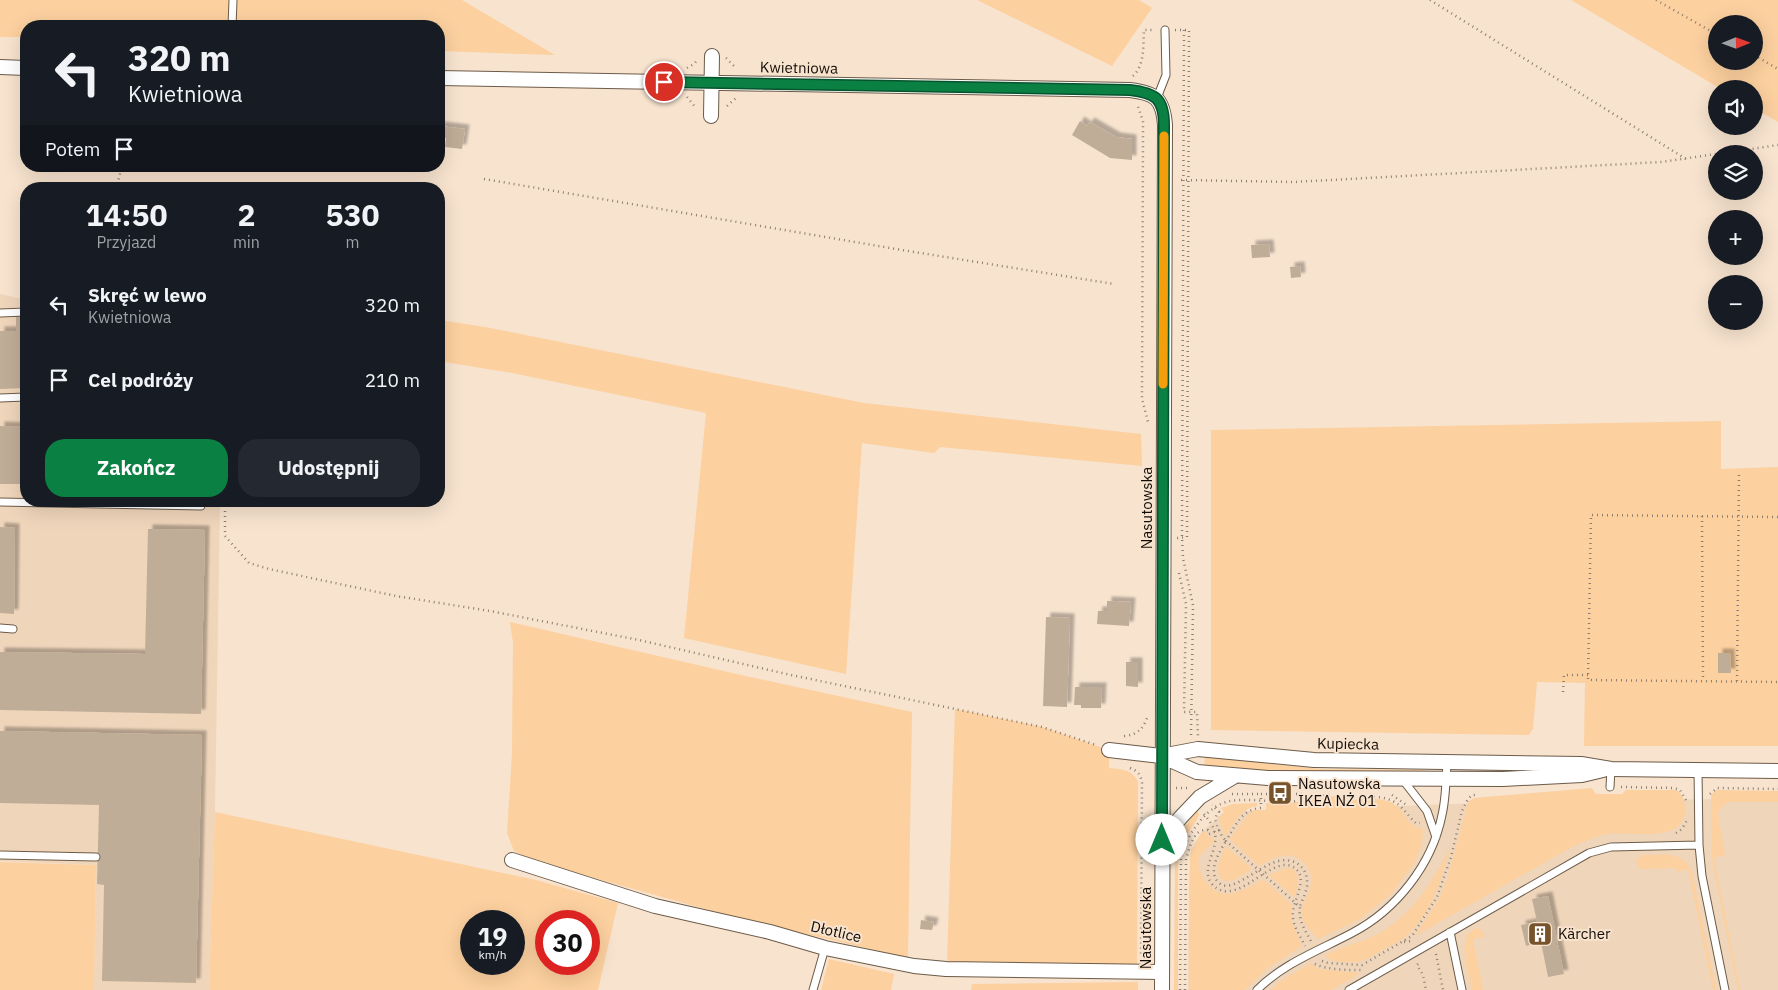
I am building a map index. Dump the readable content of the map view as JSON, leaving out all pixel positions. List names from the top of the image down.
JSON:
{
  "streets": {
    "street": [
      "Kwietniowa",
      "Nasutowska",
      "Kupiecka",
      "Dłotlice"
    ]
  },
  "crossings": [
    ["Kwietniowa", "Nasutowska"],
    ["Nasutowska", "Kupiecka"],
    ["Nasutowska", "Dłotlice"]
  ],
  "places": {
    "bus stop": ["Nasutowska IKEA NŻ 01"],
    "building": ["Kärcher"]
  },
  "north": "right",
  "page": {
    "map_buttons": ["+", "−"],
    "turn": ["320 m", "Kwietniowa"],
    "then": "Potem",
    "eta": [
      "14:50",
      "Przyjazd",
      "2",
      "min",
      "530",
      "m"
    ],
    "list": [
      {
        "name": "Skręć w lewo",
        "note": "Kwietniowa",
        "value": "320 m"
      },
      {
        "name": "Cel podróży",
        "value": "210 m"
      }
    ],
    "buttons": ["Zakończ", "Udostępnij"],
    "speed": "19 km/h",
    "limit": "30"
  }
}
